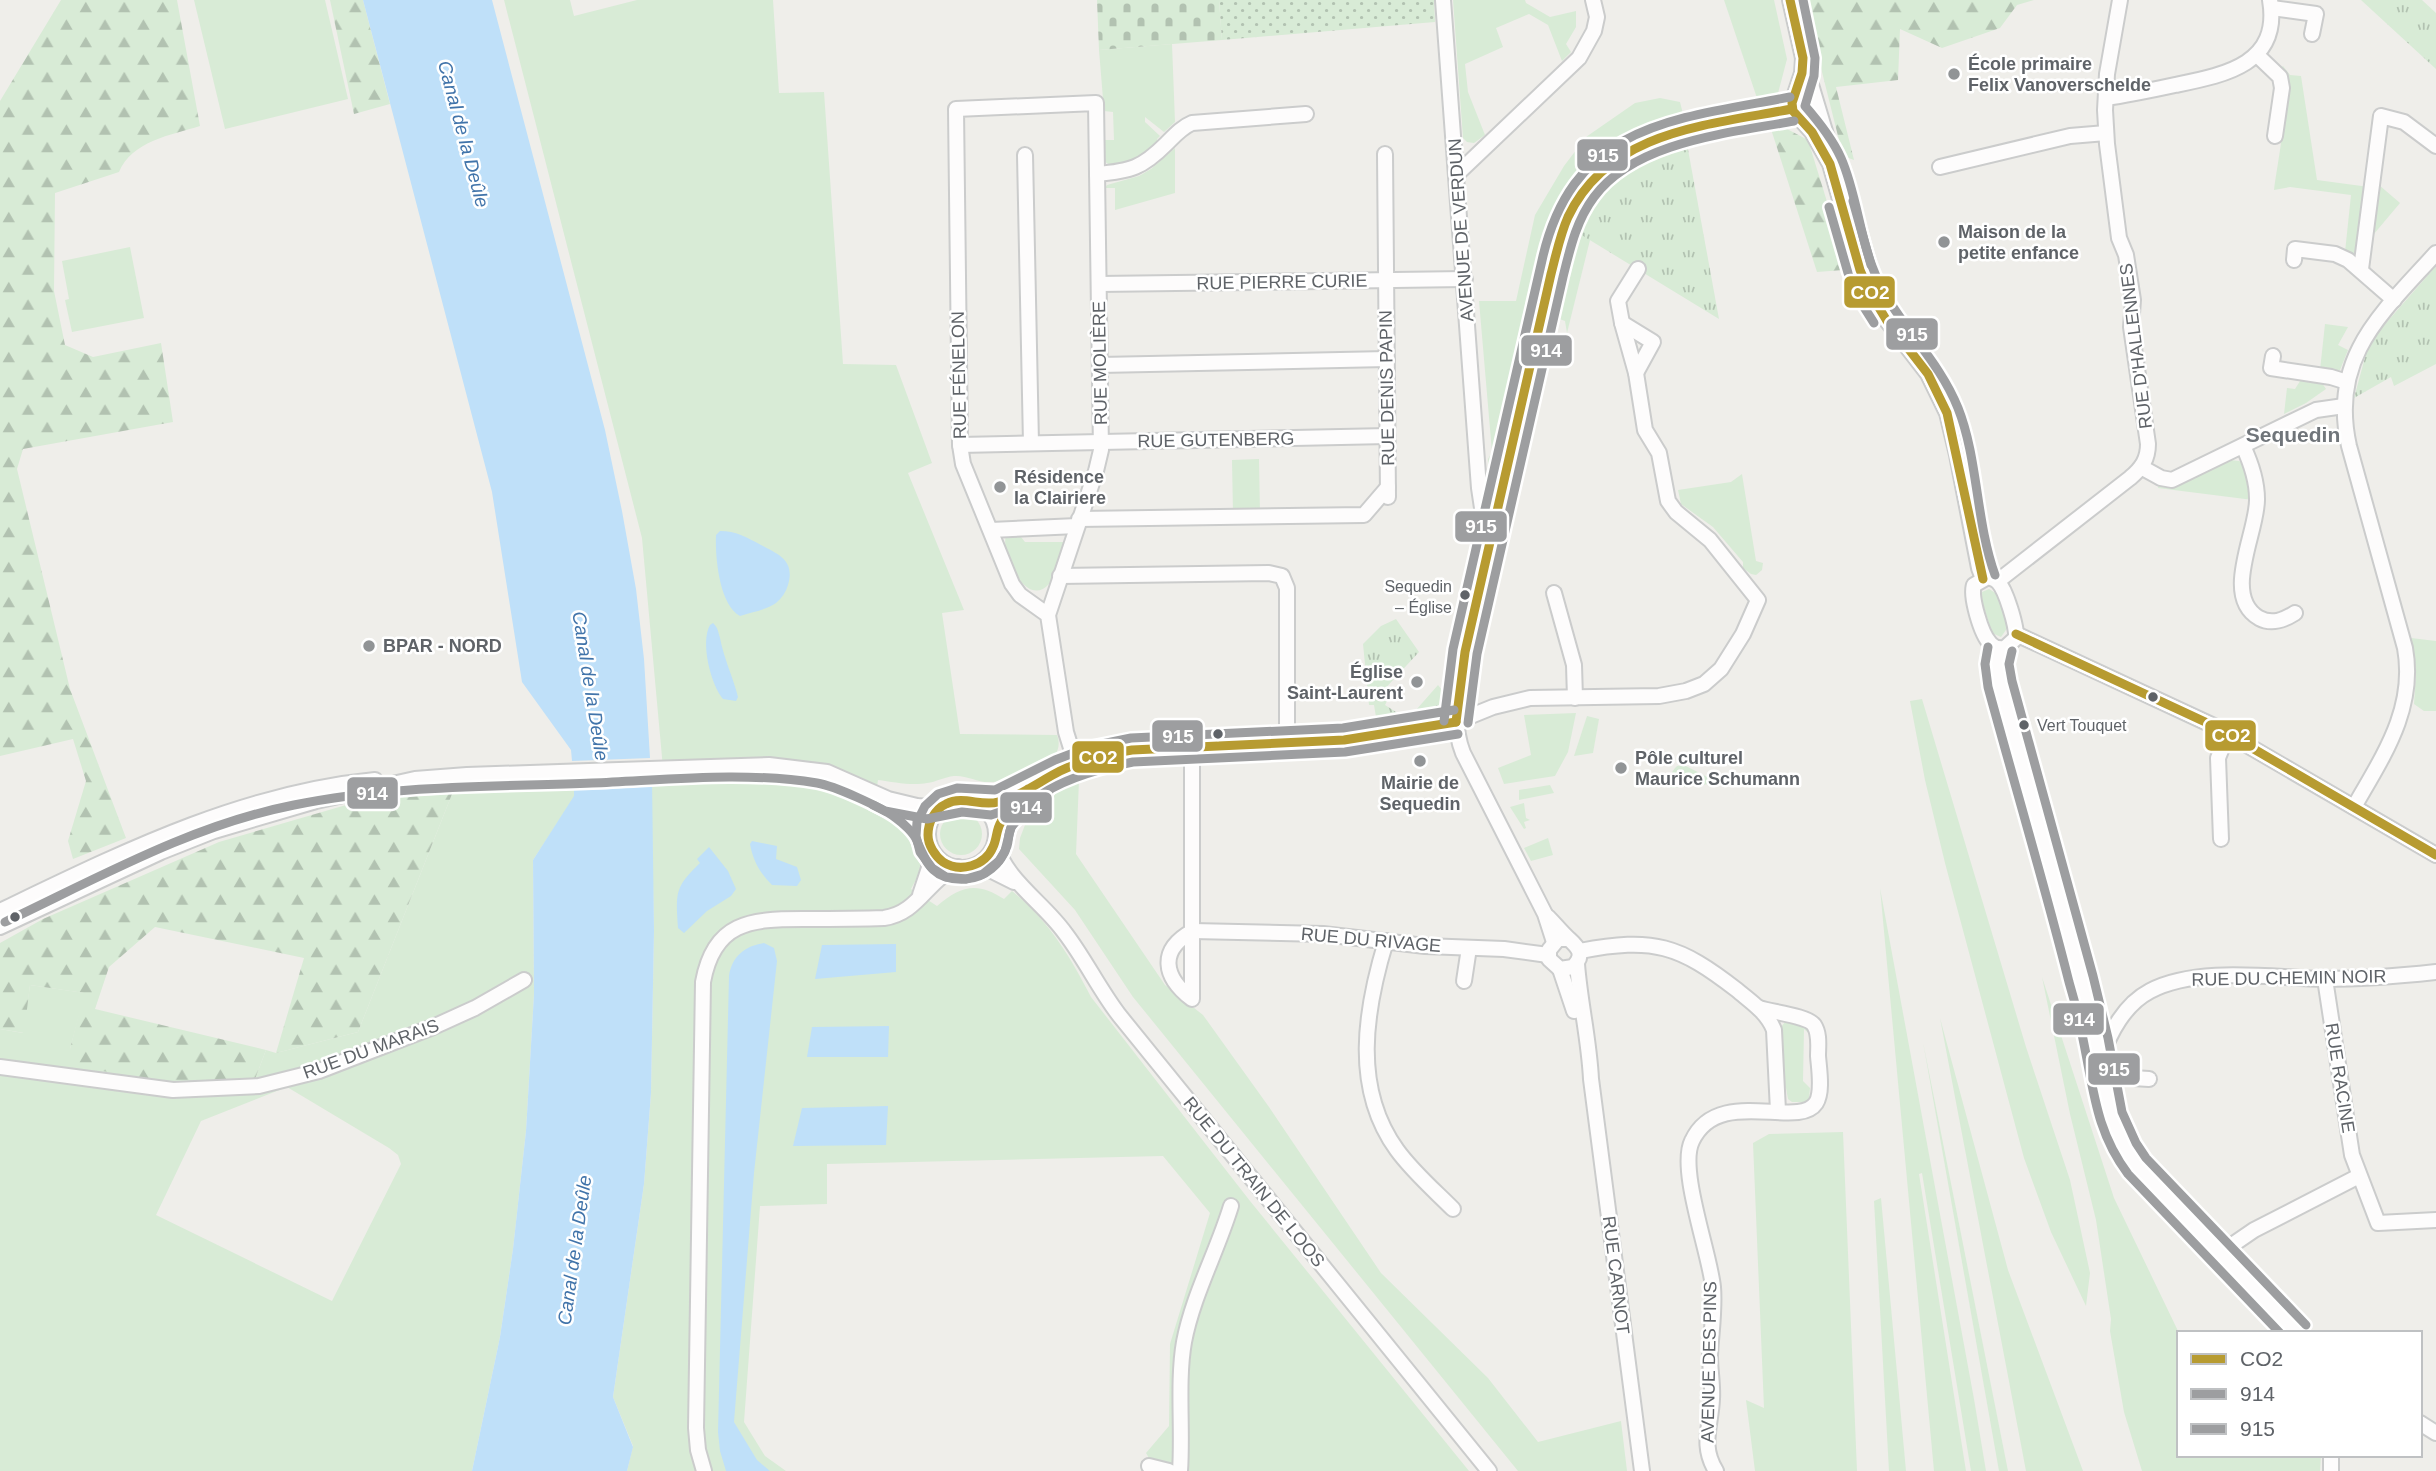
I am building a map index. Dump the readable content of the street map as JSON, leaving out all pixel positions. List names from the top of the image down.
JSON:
{
  "streets": {
    "street": [
      "AVENUE DE VERDUN",
      "RUE PIERRE CURIE",
      "RUE D'HALLENNES",
      "RUE MOLIÈRE",
      "RUE FÉNELON",
      "RUE DENIS PAPIN",
      "RUE GUTENBERG",
      "RUE DU RIVAGE",
      "RUE DU CHEMIN NOIR",
      "RUE DU MARAIS",
      "RUE RACINE",
      "RUE DU TRAIN DE LOOS",
      "RUE CARNOT",
      "AVENUE DES PINS"
    ]
  },
  "crossings": [
    ["AVENUE DE VERDUN", "RUE PIERRE CURIE"],
    ["RUE PIERRE CURIE", "RUE MOLIÈRE"],
    ["RUE PIERRE CURIE", "RUE DENIS PAPIN"],
    ["RUE MOLIÈRE", "RUE FÉNELON"],
    ["RUE MOLIÈRE", "RUE DENIS PAPIN"],
    ["RUE MOLIÈRE", "RUE GUTENBERG"],
    ["RUE FÉNELON", "RUE GUTENBERG"],
    ["RUE DENIS PAPIN", "RUE GUTENBERG"],
    ["RUE DU RIVAGE", "RUE CARNOT"],
    ["RUE DU CHEMIN NOIR", "RUE RACINE"]
  ],
  "districts": ["Sequedin"],
  "water": ["Canal de la Deûle"],
  "places": [
    "École primaire Felix Vanoverschelde",
    "Maison de la petite enfance",
    "Résidence la Clairiere",
    "Sequedin – Église",
    "BPAR - NORD",
    "Église Saint-Laurent",
    "Vert Touquet",
    "Mairie de Sequedin",
    "Pôle culturel Maurice Schumann"
  ],
  "lines": ["transit line CO2", "transit line 915", "transit line 914"],
  "legend": ["CO2", "914", "915"]
}
